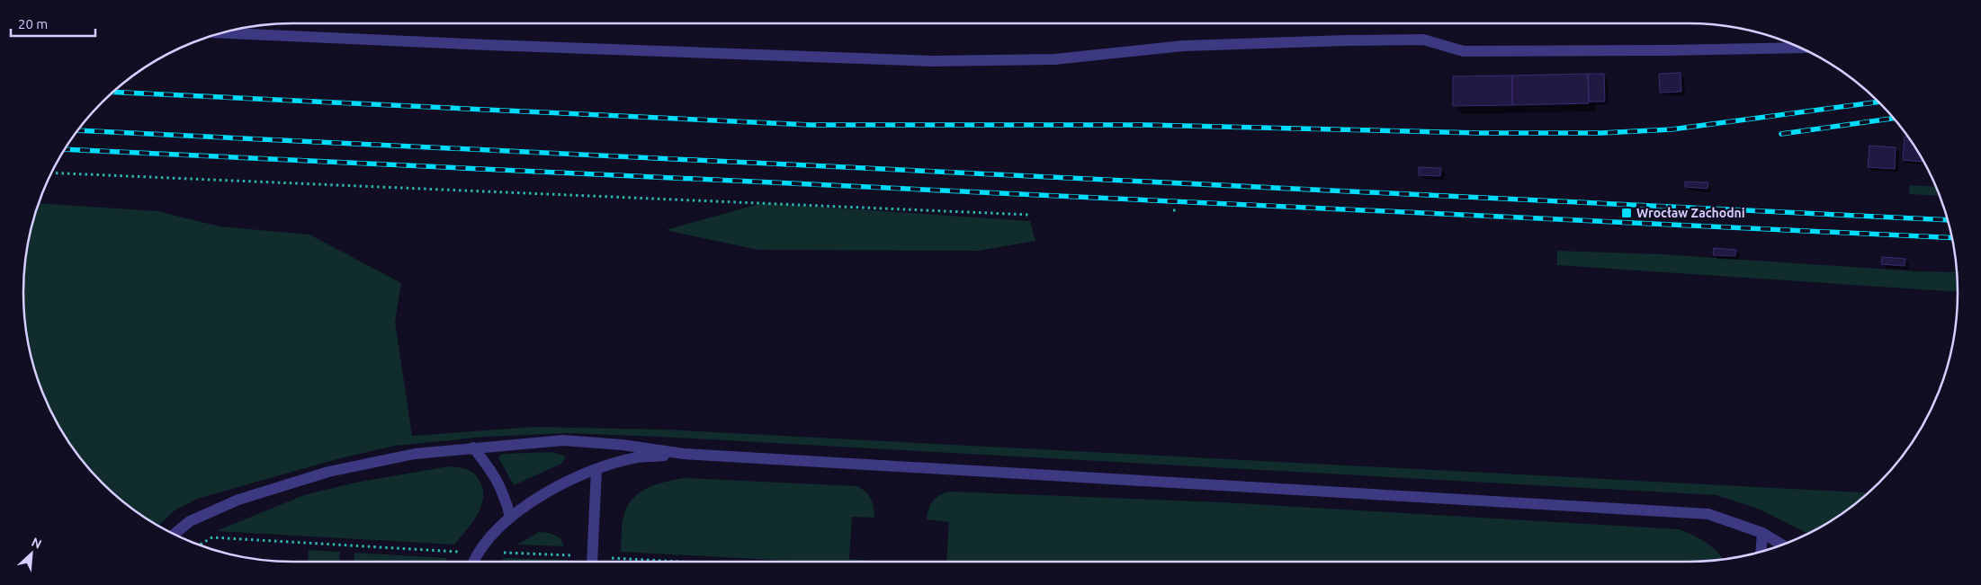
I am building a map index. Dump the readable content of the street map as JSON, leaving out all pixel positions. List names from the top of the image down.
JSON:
{
  "places": {
    "transit": ["Wrocław Zachodni"]
  },
  "scale_bar": "20 m",
  "north": "top right"
}
